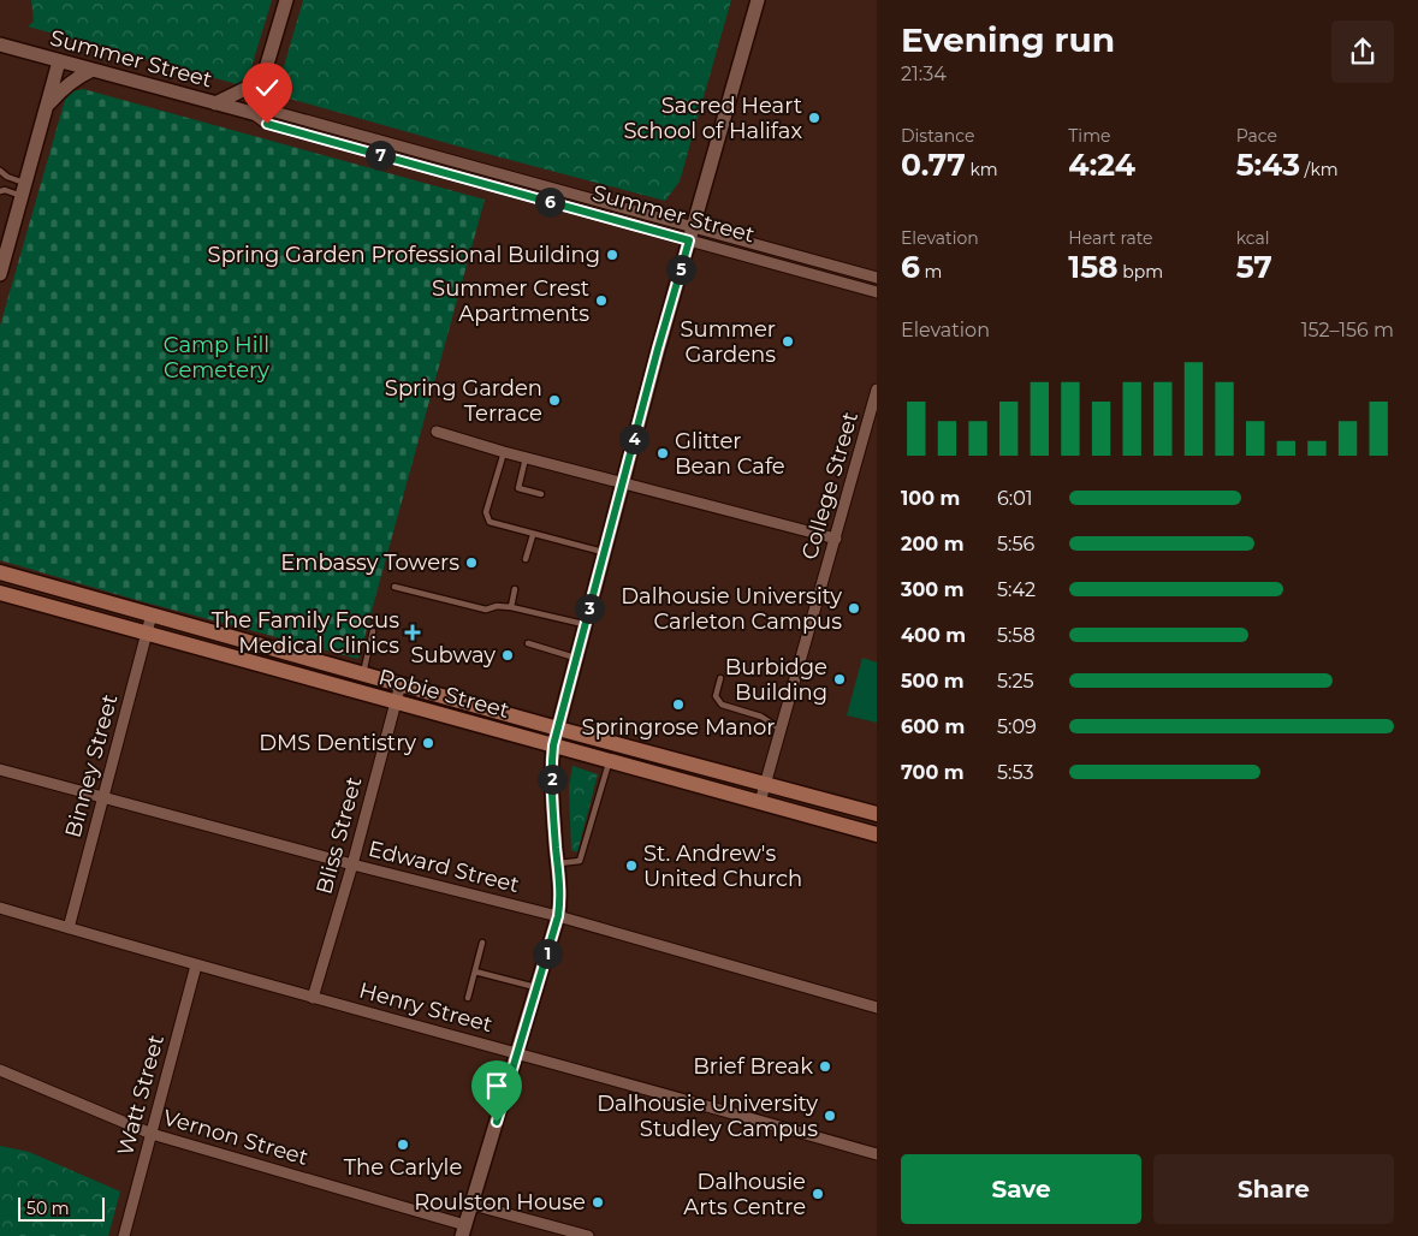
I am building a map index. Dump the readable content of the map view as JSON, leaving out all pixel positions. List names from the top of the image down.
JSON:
{
  "streets": {
    "main road": ["Robie Street"],
    "street": [
      "Summer Street",
      "College Street",
      "Binney Street",
      "Bliss Street",
      "Edward Street",
      "Henry Street",
      "Watt Street",
      "Vernon Street"
    ]
  },
  "crossings": [
    ["College Street", "Robie Street"],
    ["Robie Street", "Binney Street"],
    ["Robie Street", "Bliss Street"],
    ["Binney Street", "Edward Street"],
    ["Binney Street", "Henry Street"],
    ["Bliss Street", "Edward Street"],
    ["Bliss Street", "Henry Street"],
    ["Henry Street", "Watt Street"],
    ["Watt Street", "Vernon Street"]
  ],
  "parks": ["Camp Hill Cemetery"],
  "places": {
    "other": [
      "Sacred Heart School of Halifax",
      "Spring Garden Professional Building",
      "Summer Crest Apartments",
      "Summer Gardens",
      "Spring Garden Terrace",
      "Glitter Bean Cafe",
      "Embassy Towers",
      "Dalhousie University Carleton Campus",
      "Subway",
      "Burbidge Building",
      "Springrose Manor",
      "DMS Dentistry",
      "St. Andrew's United Church",
      "Brief Break",
      "Dalhousie University Studley Campus",
      "The Carlyle",
      "Dalhousie Arts Centre",
      "Roulston House"
    ],
    "health": ["The Family Focus Medical Clinics"]
  },
  "scale_bar": "50 m",
  "page": {
    "heading": ["Evening run", "21:34"],
    "stats": [
      ["Distance", "0.77 km"],
      ["Time", "4:24"],
      ["Pace", "5:43 /km"],
      ["Elevation", "6 m"],
      ["Heart rate", "158 bpm"],
      ["kcal", "57"]
    ],
    "pins": [
      "7",
      "6",
      "5",
      "4",
      "3",
      "2",
      "1"
    ],
    "chart": ["Elevation", "152–156 m"],
    "list": [
      {
        "name": "100 m",
        "note": "6:01"
      },
      {
        "name": "200 m",
        "note": "5:56"
      },
      {
        "name": "300 m",
        "note": "5:42"
      },
      {
        "name": "400 m",
        "note": "5:58"
      },
      {
        "name": "500 m",
        "note": "5:25"
      },
      {
        "name": "600 m",
        "note": "5:09"
      },
      {
        "name": "700 m",
        "note": "5:53"
      }
    ],
    "buttons": ["Save", "Share"],
    "scale": "50 m"
  }
}
